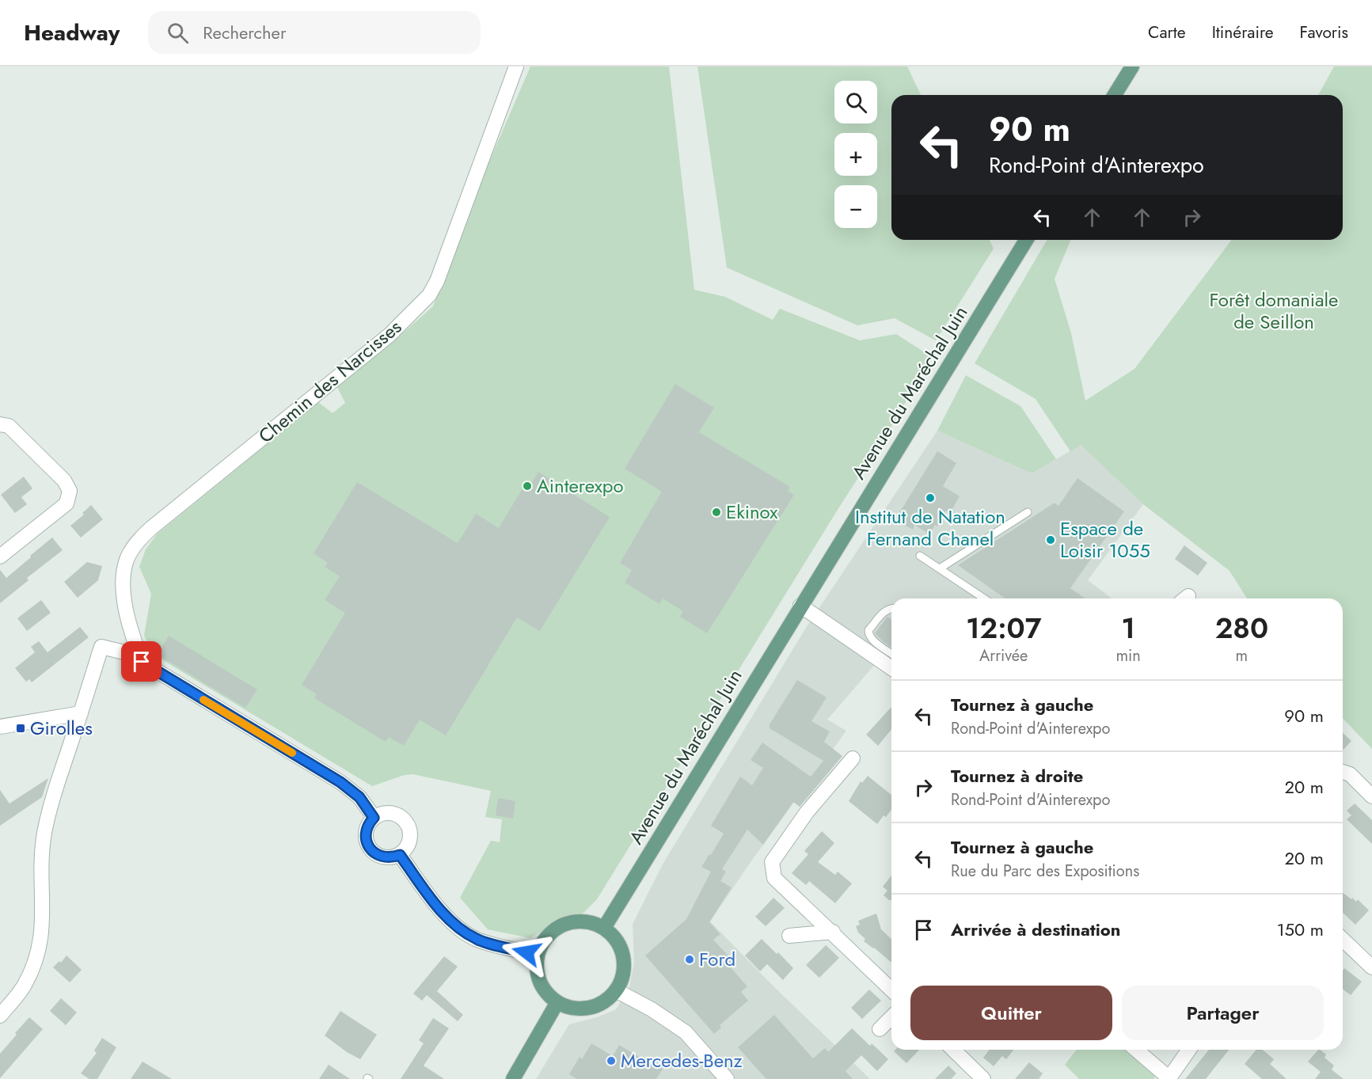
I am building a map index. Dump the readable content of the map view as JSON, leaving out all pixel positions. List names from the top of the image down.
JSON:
{
  "streets": {
    "main road": ["Avenue du Maréchal Juin"],
    "street": ["Chemin des Narcisses"]
  },
  "parks": ["Forêt domaniale de Seillon"],
  "places": {
    "other": [
      "Ainterexpo",
      "Institut de Natation Fernand Chanel",
      "Ekinox",
      "Espace de Loisir 1055",
      "Ford",
      "Mercedes-Benz"
    ],
    "transit": ["Girolles"]
  },
  "page": {
    "header": "Headway",
    "search": "Rechercher",
    "nav": ["Carte", "Itinéraire", "Favoris"],
    "map_buttons": ["+", "−"],
    "turn": ["90 m", "Rond-Point d'Ainterexpo"],
    "eta": [
      "12:07",
      "Arrivée",
      "1",
      "min",
      "280",
      "m"
    ],
    "list": [
      {
        "name": "Tournez à gauche",
        "note": "Rond-Point d'Ainterexpo",
        "value": "90 m"
      },
      {
        "name": "Tournez à droite",
        "note": "Rond-Point d'Ainterexpo",
        "value": "20 m"
      },
      {
        "name": "Tournez à gauche",
        "note": "Rue du Parc des Expositions",
        "value": "20 m"
      },
      {
        "name": "Arrivée à destination",
        "value": "150 m"
      }
    ],
    "buttons": ["Quitter", "Partager"]
  }
}
